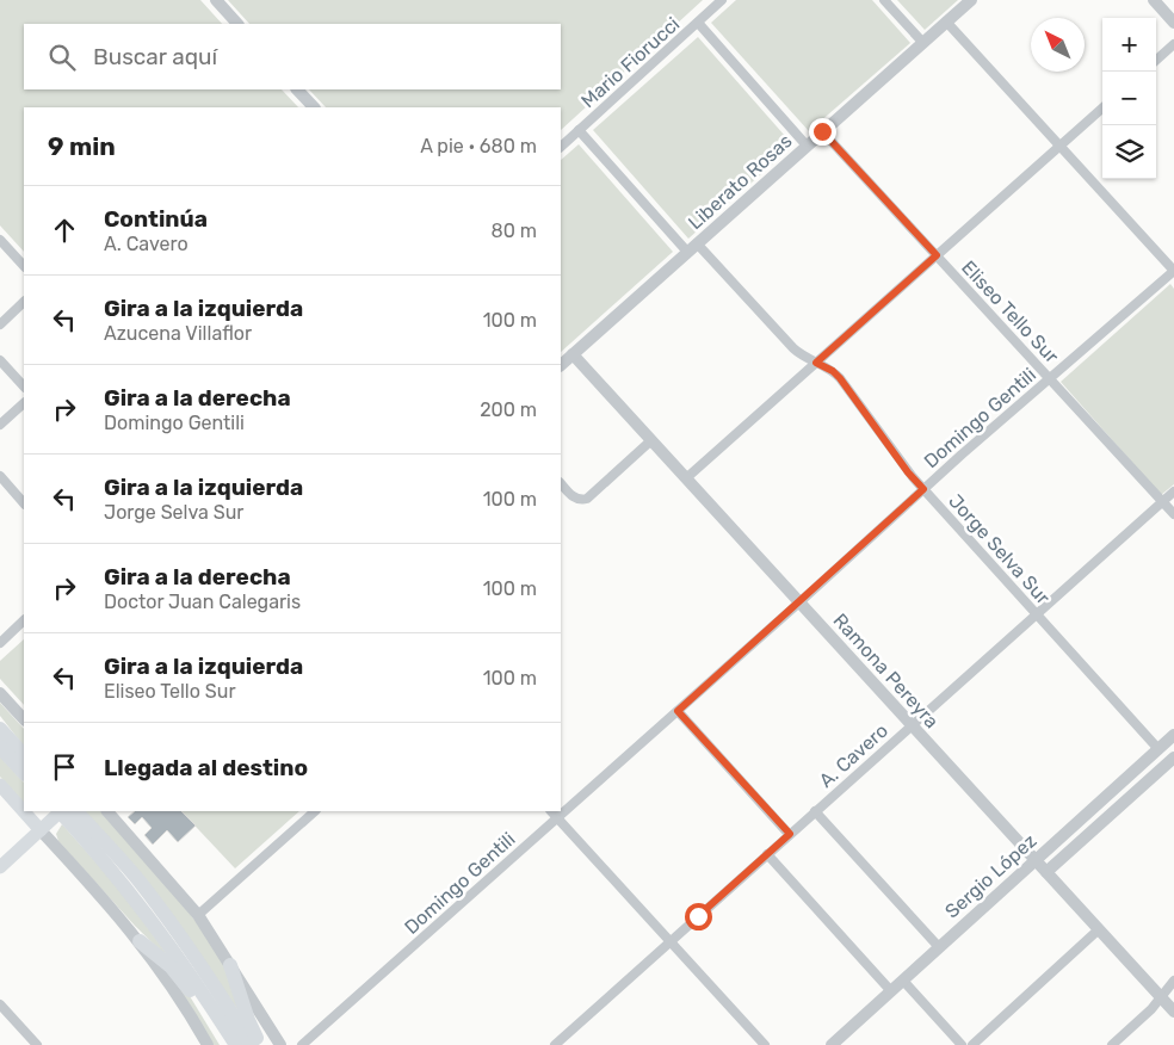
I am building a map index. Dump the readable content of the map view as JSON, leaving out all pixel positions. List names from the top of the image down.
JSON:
{
  "streets": {
    "street": [
      "Mario Fiorucci",
      "Liberato Rosas",
      "Eliseo Tello Sur",
      "Domingo Gentili",
      "Jorge Selva Sur",
      "Ramona Pereyra",
      "A. Cavero",
      "Sergio López"
    ]
  },
  "crossings": [
    ["Mario Fiorucci", "Jorge Selva Sur"],
    ["Liberato Rosas", "Eliseo Tello Sur"],
    ["Liberato Rosas", "Jorge Selva Sur"],
    ["Liberato Rosas", "Ramona Pereyra"],
    ["Eliseo Tello Sur", "Domingo Gentili"],
    ["Eliseo Tello Sur", "A. Cavero"],
    ["Domingo Gentili", "Jorge Selva Sur"],
    ["Domingo Gentili", "Ramona Pereyra"],
    ["Jorge Selva Sur", "A. Cavero"],
    ["Jorge Selva Sur", "Sergio López"],
    ["Ramona Pereyra", "A. Cavero"],
    ["Ramona Pereyra", "Sergio López"]
  ],
  "north": "top left",
  "page": {
    "map_buttons": ["+", "−"],
    "search": "Buscar aquí",
    "heading": ["9 min", "A pie · 680 m"],
    "list": [
      ["Continúa", "A. Cavero", "80 m"],
      ["Gira a la izquierda", "Azucena Villaflor", "100 m"],
      ["Gira a la derecha", "Domingo Gentili", "200 m"],
      ["Gira a la izquierda", "Jorge Selva Sur", "100 m"],
      ["Gira a la derecha", "Doctor Juan Calegaris", "100 m"],
      ["Gira a la izquierda", "Eliseo Tello Sur", "100 m"],
      "Llegada al destino"
    ]
  }
}
